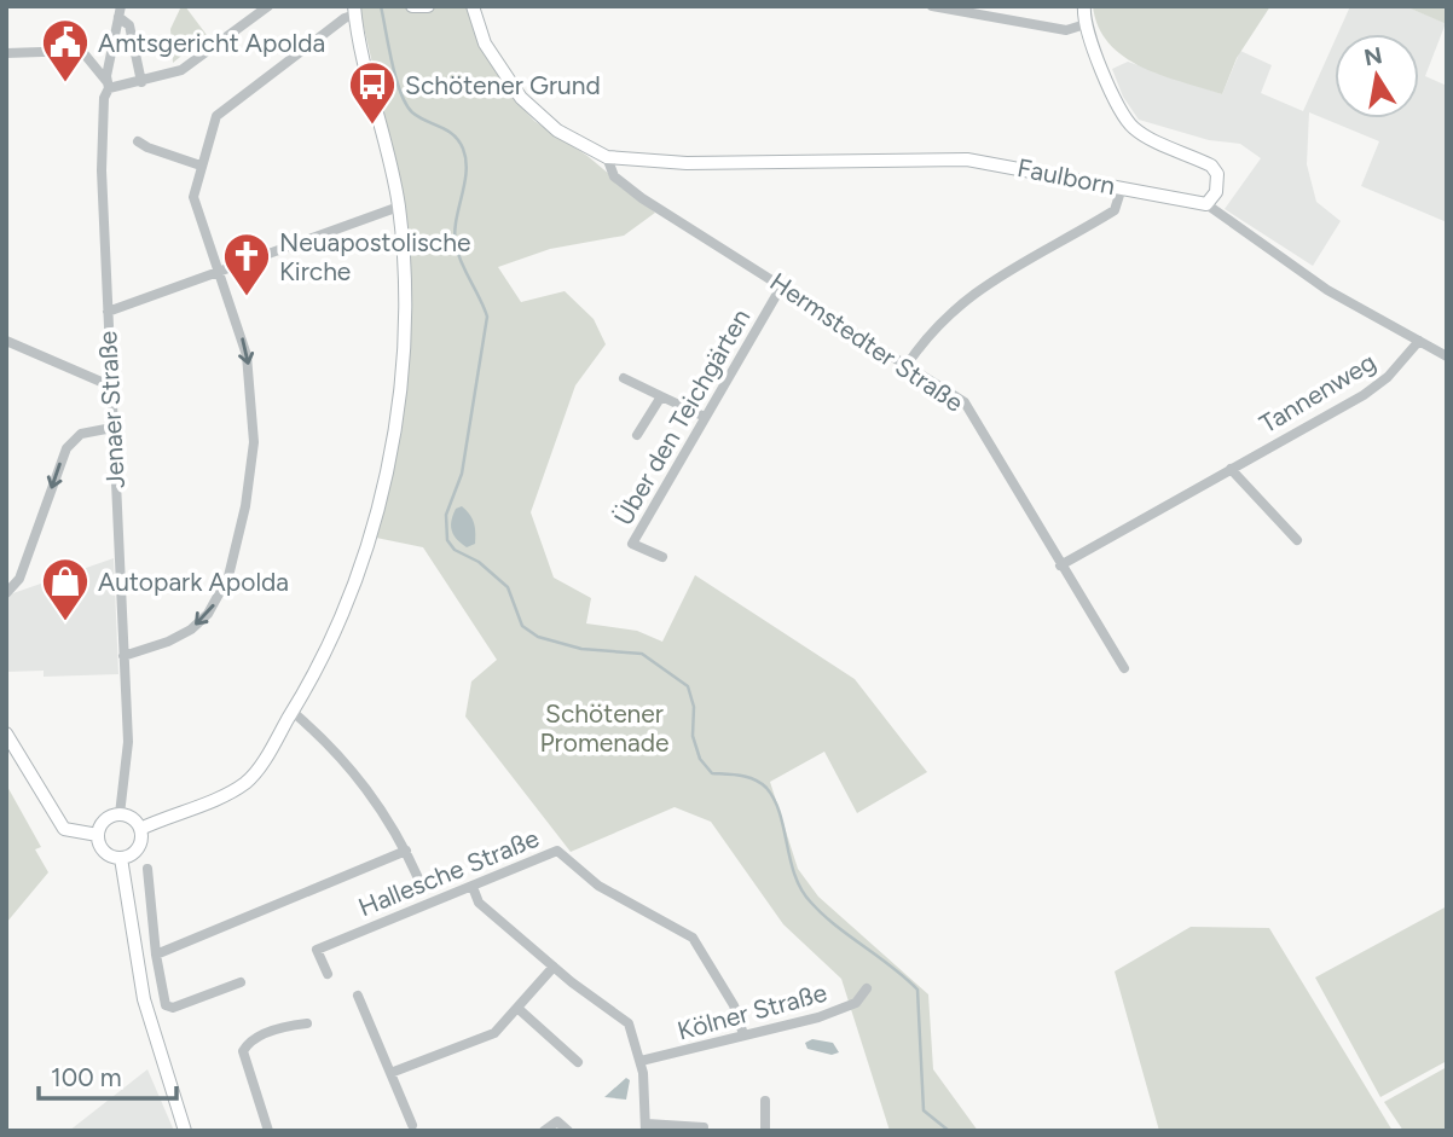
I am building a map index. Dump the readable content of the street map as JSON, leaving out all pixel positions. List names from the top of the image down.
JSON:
{
  "streets": {
    "street": [
      "Faulborn",
      "Hermstedter Straße",
      "Tannenweg",
      "Jenaer Straße",
      "Über den Teichgärten",
      "Hallesche Straße",
      "Kölner Straße"
    ]
  },
  "crossings": [
    ["Faulborn", "Hermstedter Straße"],
    ["Faulborn", "Tannenweg"],
    ["Hermstedter Straße", "Tannenweg"],
    ["Hermstedter Straße", "Über den Teichgärten"],
    ["Hallesche Straße", "Kölner Straße"]
  ],
  "parks": ["Schötener Promenade"],
  "places": {
    "public building": ["Amtsgericht Apolda"],
    "bus stop": ["Schötener Grund"],
    "church": ["Neuapostolische Kirche"],
    "shop": ["Autopark Apolda"]
  },
  "scale_bar": "100 m",
  "north": "top"
}
